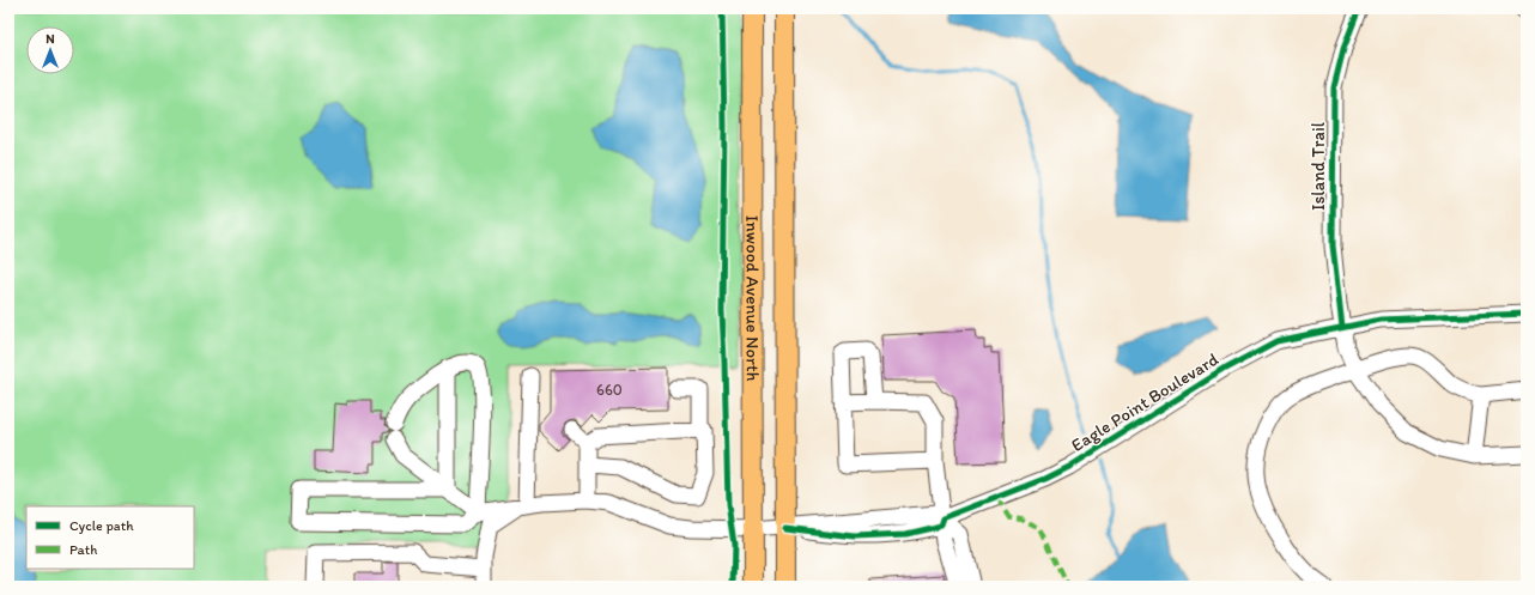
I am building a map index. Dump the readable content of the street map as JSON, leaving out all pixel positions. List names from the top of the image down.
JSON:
{
  "streets": {
    "main road": ["Inwood Avenue North"],
    "street": ["Island Trail", "Eagle Point Boulevard"]
  },
  "crossings": [
    ["Island Trail", "Eagle Point Boulevard"]
  ],
  "house_numbers": ["660"],
  "legend": ["Cycle path", "Path"],
  "north": "top"
}
